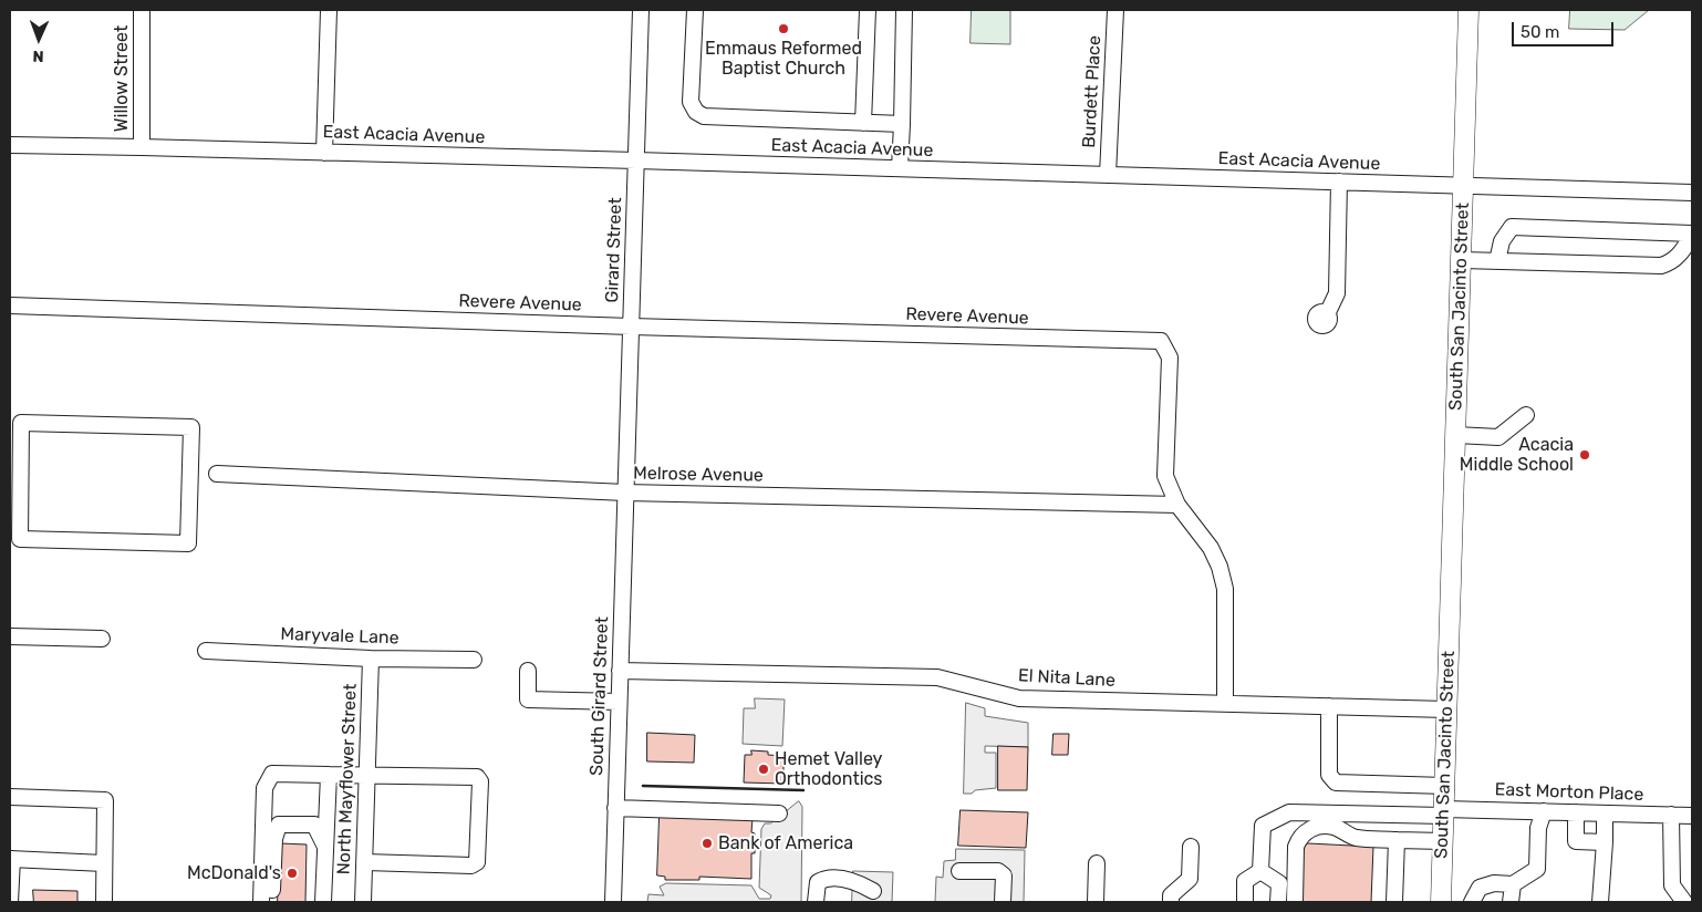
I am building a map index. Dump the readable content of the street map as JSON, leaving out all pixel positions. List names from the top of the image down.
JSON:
{
  "streets": {
    "main road": ["South San Jacinto Street"],
    "street": [
      "Willow Street",
      "Burdett Place",
      "East Acacia Avenue",
      "Girard Street",
      "Revere Avenue",
      "Melrose Avenue",
      "Maryvale Lane",
      "El Nita Lane",
      "South Girard Street",
      "North Mayflower Street",
      "East Morton Place"
    ]
  },
  "crossings": [
    ["Willow Street", "East Acacia Avenue"],
    ["Burdett Place", "East Acacia Avenue"],
    ["East Acacia Avenue", "Girard Street"],
    ["East Acacia Avenue", "South San Jacinto Street"],
    ["Girard Street", "Revere Avenue"],
    ["Girard Street", "Melrose Avenue"],
    ["Girard Street", "South Girard Street"],
    ["Revere Avenue", "Melrose Avenue"],
    ["South San Jacinto Street", "El Nita Lane"],
    ["South San Jacinto Street", "East Morton Place"],
    ["Melrose Avenue", "South Girard Street"],
    ["Maryvale Lane", "North Mayflower Street"],
    ["El Nita Lane", "South Girard Street"]
  ],
  "places": [
    "Emmaus Reformed Baptist Church",
    "Acacia Middle School",
    "Hemet Valley Orthodontics",
    "Bank of America",
    "McDonald's"
  ],
  "scale_bar": "50 m",
  "north": "bottom"
}
